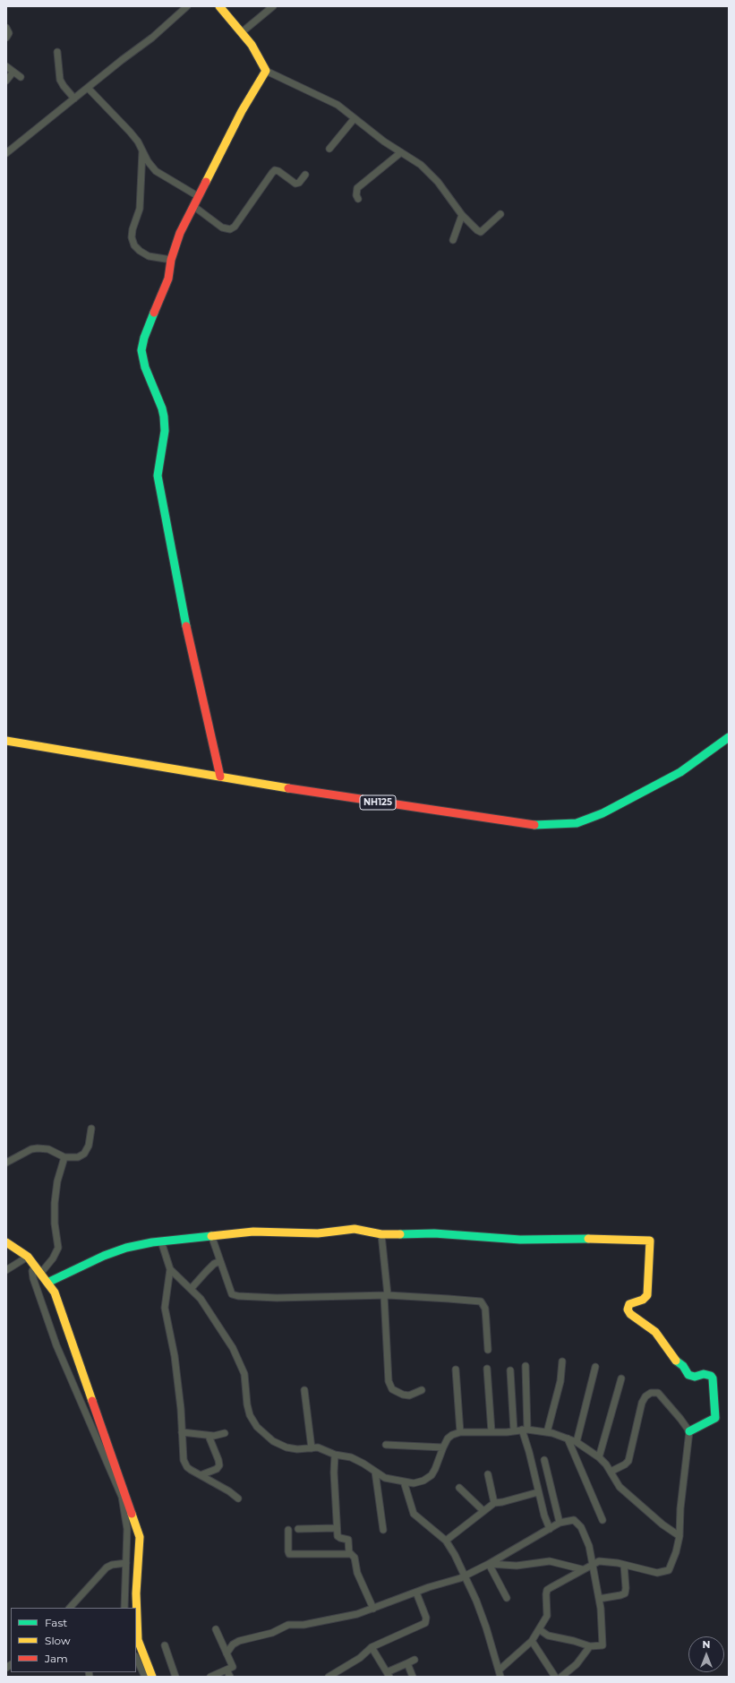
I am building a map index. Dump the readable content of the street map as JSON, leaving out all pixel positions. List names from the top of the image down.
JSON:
{
  "streets": {
    "main road": ["NH125"]
  },
  "legend": ["Fast", "Slow", "Jam"],
  "north": "top"
}
